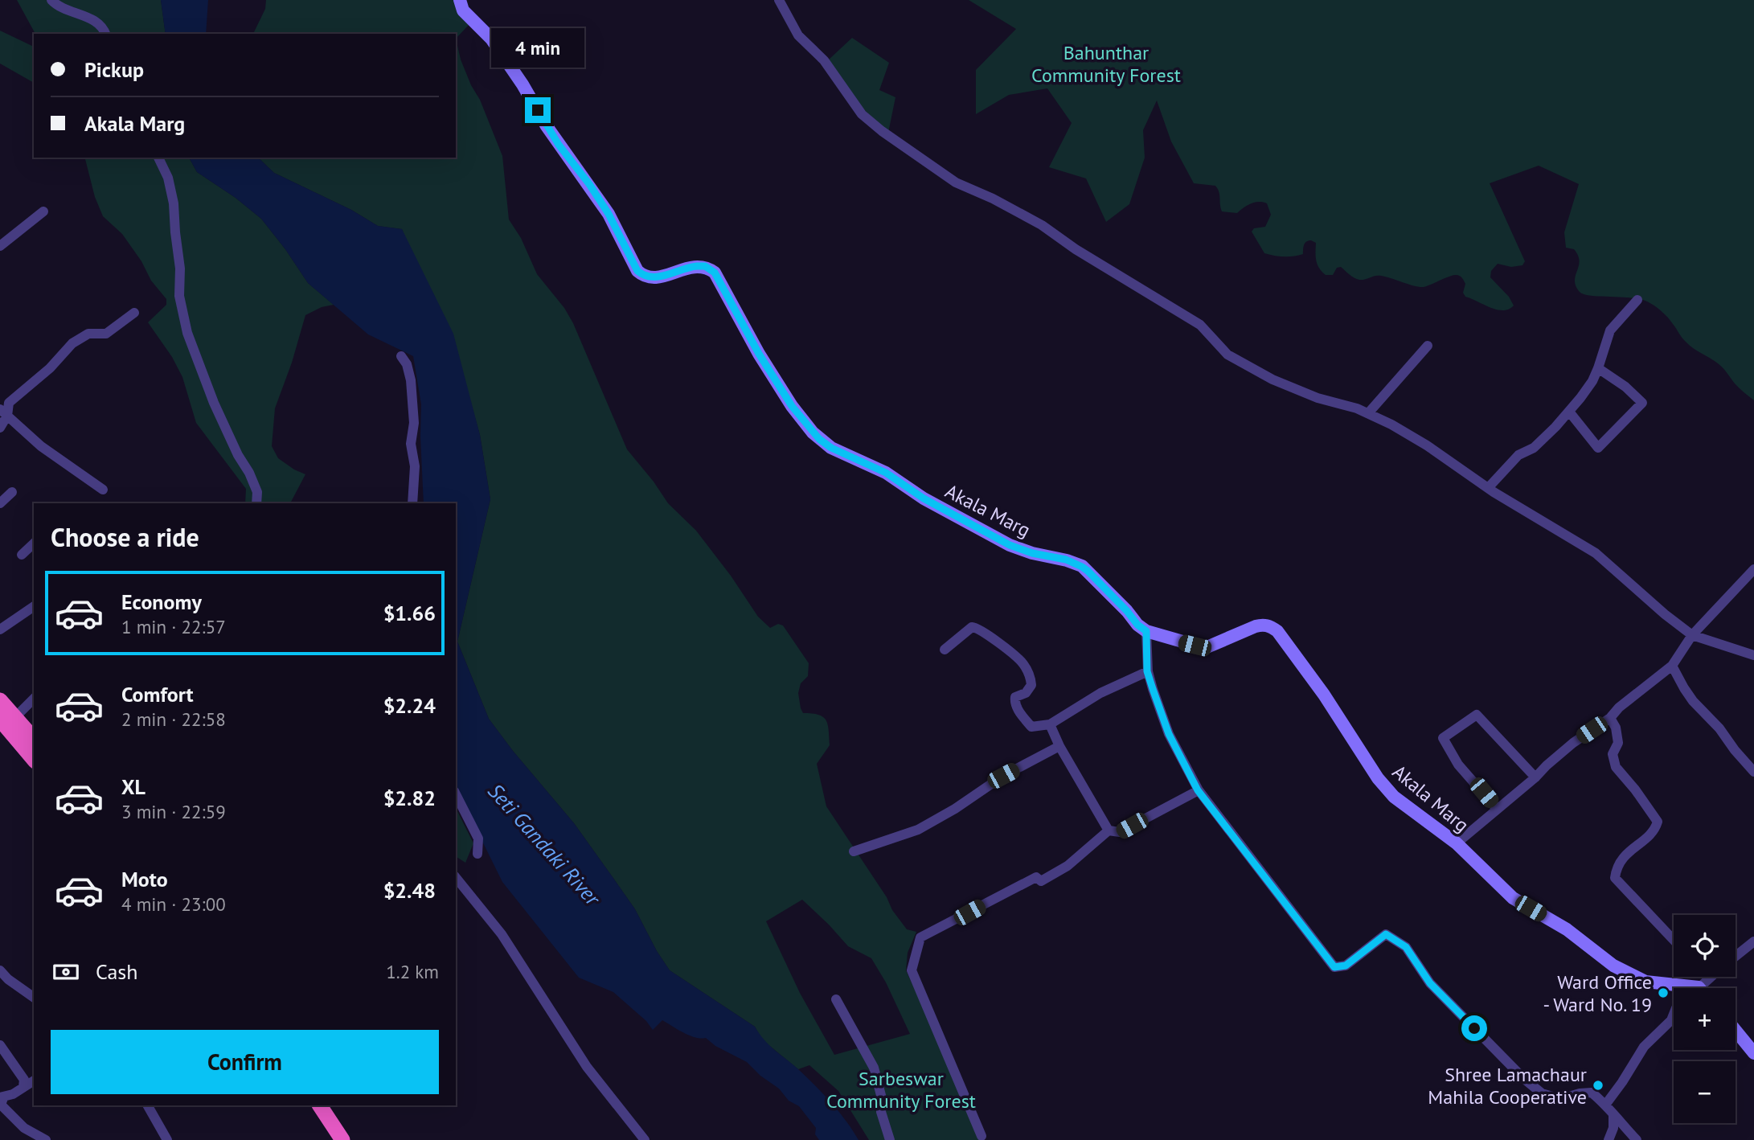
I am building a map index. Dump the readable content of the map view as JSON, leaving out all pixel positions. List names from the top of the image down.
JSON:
{
  "streets": {
    "main road": ["Akala Marg"]
  },
  "water": ["Seti Gandaki River"],
  "parks": ["Bahunthar Community Forest", "Sarbeswar Community Forest"],
  "places": ["Ward Office - Ward No. 19", "Shree Lamachaur Mahila Cooperative"],
  "page": {
    "bubble": "4 min",
    "banner": ["Pickup", "Akala Marg"],
    "heading": "Choose a ride",
    "list": [
      {
        "name": "Economy",
        "note": "1 min · 22:57",
        "value": "$1.66"
      },
      {
        "name": "Comfort",
        "note": "2 min · 22:58",
        "value": "$2.24"
      },
      {
        "name": "XL",
        "note": "3 min · 22:59",
        "value": "$2.82"
      },
      {
        "name": "Moto",
        "note": "4 min · 23:00",
        "value": "$2.48"
      }
    ],
    "map_buttons": ["+", "−"],
    "pay": ["Cash", "1.2 km"],
    "buttons": "Confirm"
  }
}
